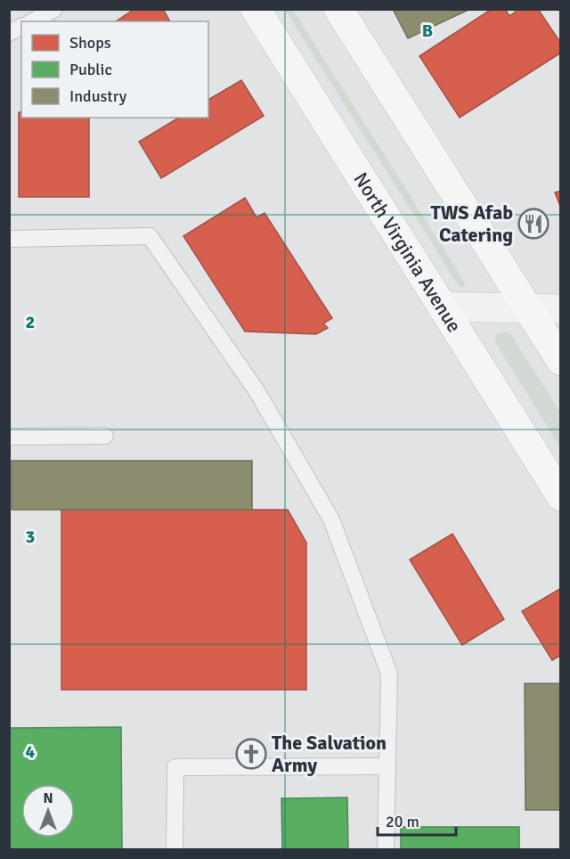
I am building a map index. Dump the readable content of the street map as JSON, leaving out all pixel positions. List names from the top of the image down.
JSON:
{
  "streets": {
    "main road": ["North Virginia Avenue"]
  },
  "places": {
    "restaurant": ["TWS Afab Catering"],
    "church": ["The Salvation Army"]
  },
  "legend": ["Shops", "Public", "Industry"],
  "scale_bar": "20 m",
  "north": "top",
  "grid": {
    "columns": ["B"],
    "rows": ["2", "3", "4"]
  }
}
